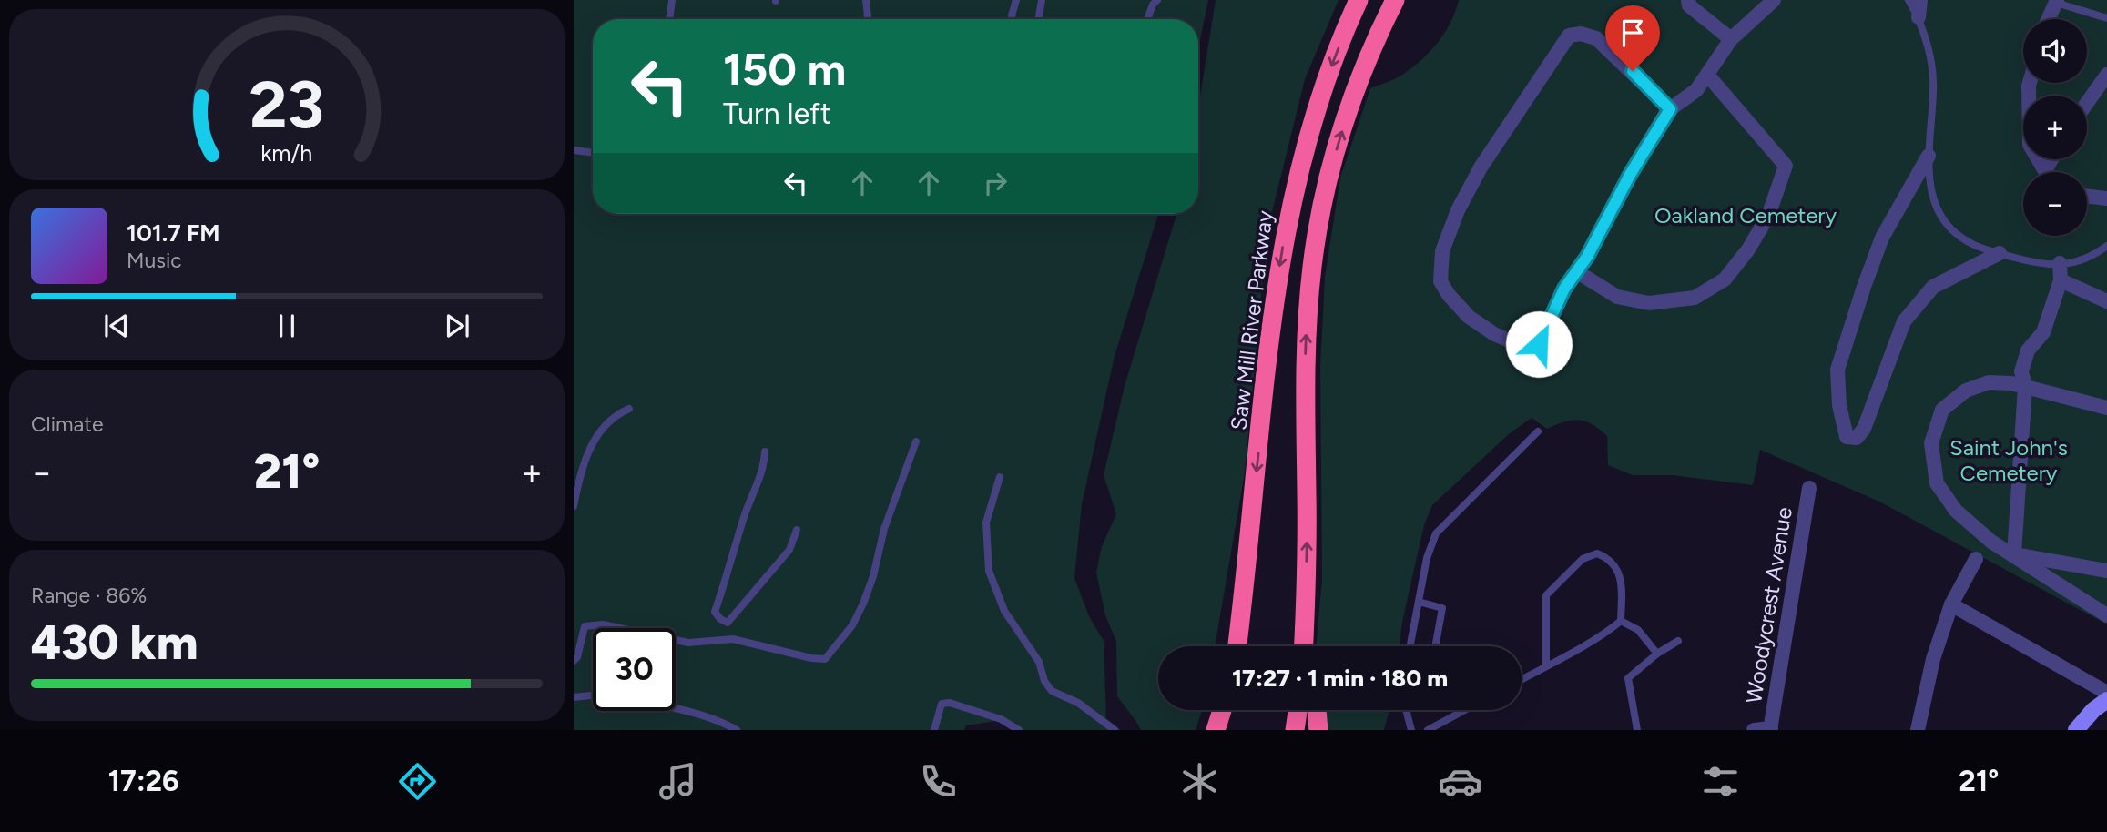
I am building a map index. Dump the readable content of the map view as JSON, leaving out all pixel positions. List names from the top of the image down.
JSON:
{
  "streets": {
    "highway": ["Saw Mill River Parkway"],
    "street": ["Woodycrest Avenue"]
  },
  "parks": ["Oakland Cemetery", "Saint John's Cemetery"],
  "page": {
    "map_buttons": ["+", "−"],
    "turn": ["150 m", "Turn left"],
    "song": ["101.7 FM", "Music"],
    "tile": [
      "Climate",
      ["Range · 86%", "430 km"]
    ],
    "heat": ["−", "21°", "+"],
    "limit": "30",
    "trip": "17:27 · 1 min · 180 m",
    "tabs": ["17:26", "21°"],
    "gauge": ["23", "km/h"]
  }
}
